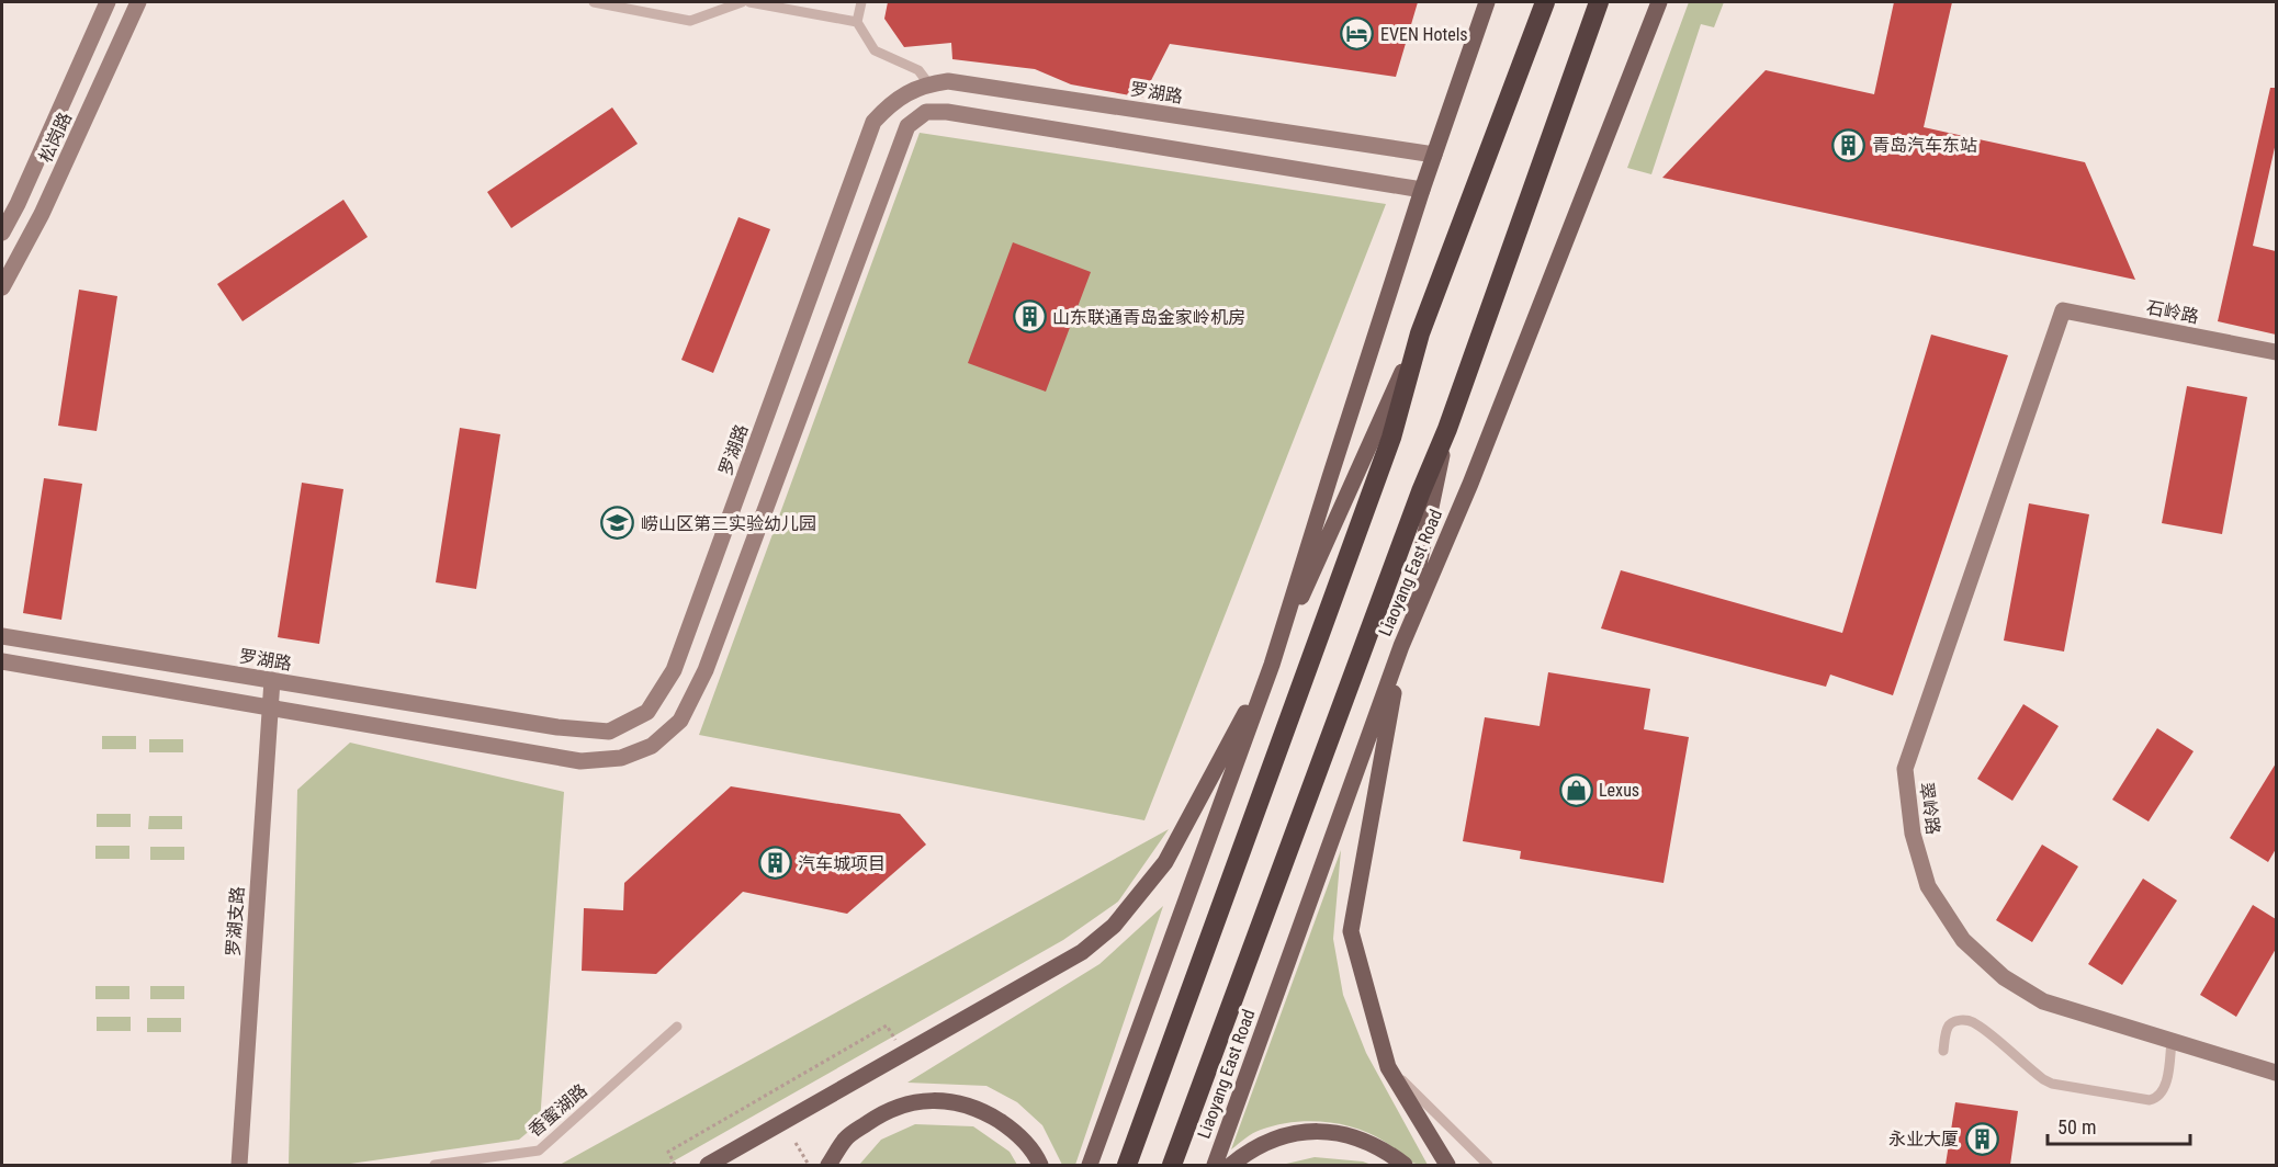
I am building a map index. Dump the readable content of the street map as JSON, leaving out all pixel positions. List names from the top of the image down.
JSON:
{
  "streets": {
    "highway": ["Liaoyang East Road"],
    "street": [
      "罗湖路",
      "松岗路",
      "石岭路",
      "翠岭路",
      "罗湖支路"
    ],
    "lane": ["香蜜湖路"]
  },
  "crossings": [
    ["罗湖路", "罗湖支路"],
    ["石岭路", "翠岭路"]
  ],
  "places": {
    "hotel": ["EVEN Hotels"],
    "building": [
      "青岛汽车东站",
      "山东联通青岛金家岭机房",
      "汽车城项目",
      "永业大厦"
    ],
    "school or university": ["崂山区第三实验幼儿园"],
    "shop": ["Lexus"]
  },
  "scale_bar": "50 m"
}
